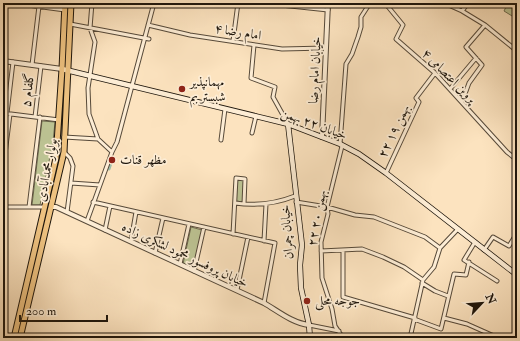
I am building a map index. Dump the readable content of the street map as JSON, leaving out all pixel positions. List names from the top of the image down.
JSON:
{
  "streets": {
    "main road": ["خیابان ۲۲ بهمن", "بولوار محمدآبادی", "خیابان چمران"],
    "street": [
      "امام رضا ۴",
      "خیابان امام رضا",
      "پروین اعتصامی ۴",
      "گلفام ۵",
      "۲۲ بهمن ۱۹",
      "۲۲ بهمن ۲۰",
      "خیابان پروفسور محمود لشکری زاده"
    ]
  },
  "crossings": [
    ["امام رضا ۴", "خیابان امام رضا"],
    ["خیابان امام رضا", "خیابان ۲۲ بهمن"],
    ["پروین اعتصامی ۴", "۲۲ بهمن ۱۹"],
    ["خیابان ۲۲ بهمن", "۲۲ بهمن ۱۹"],
    ["خیابان ۲۲ بهمن", "بولوار محمدآبادی"],
    ["خیابان ۲۲ بهمن", "۲۲ بهمن ۲۰"],
    ["خیابان ۲۲ بهمن", "خیابان چمران"],
    ["بولوار محمدآبادی", "خیابان پروفسور محمود لشکری زاده"],
    ["خیابان چمران", "خیابان پروفسور محمود لشکری زاده"]
  ],
  "places": ["مهمانپذیر شبستر بم", "مظهر قنات", "جوجه محلی"],
  "scale_bar": "200 m",
  "north": "top right"
}
